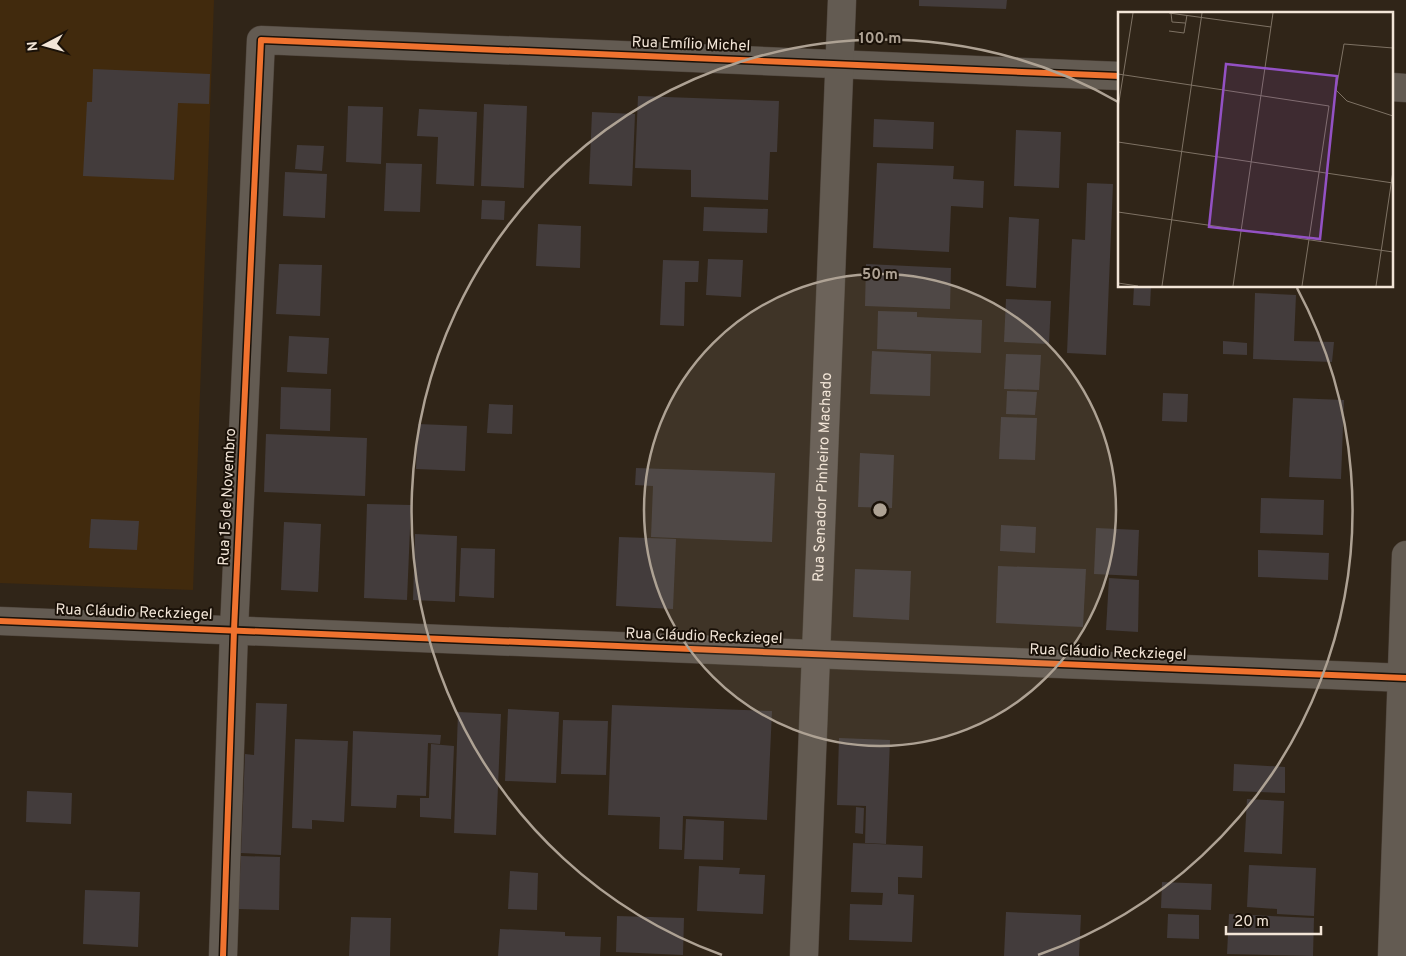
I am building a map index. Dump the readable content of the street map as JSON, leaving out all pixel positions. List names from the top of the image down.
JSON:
{
  "streets": {
    "street": [
      "Rua Emílio Michel",
      "Rua Senador Pinheiro Machado",
      "Rua 15 de Novembro",
      "Rua Cláudio Reckziegel"
    ]
  },
  "crossings": [
    ["Rua Emílio Michel", "Rua Senador Pinheiro Machado"],
    ["Rua Emílio Michel", "Rua 15 de Novembro"],
    ["Rua Senador Pinheiro Machado", "Rua Cláudio Reckziegel"],
    ["Rua 15 de Novembro", "Rua Cláudio Reckziegel"]
  ],
  "scale_bar": "20 m",
  "north": "left",
  "rings": ["100 m", "50 m"]
}
